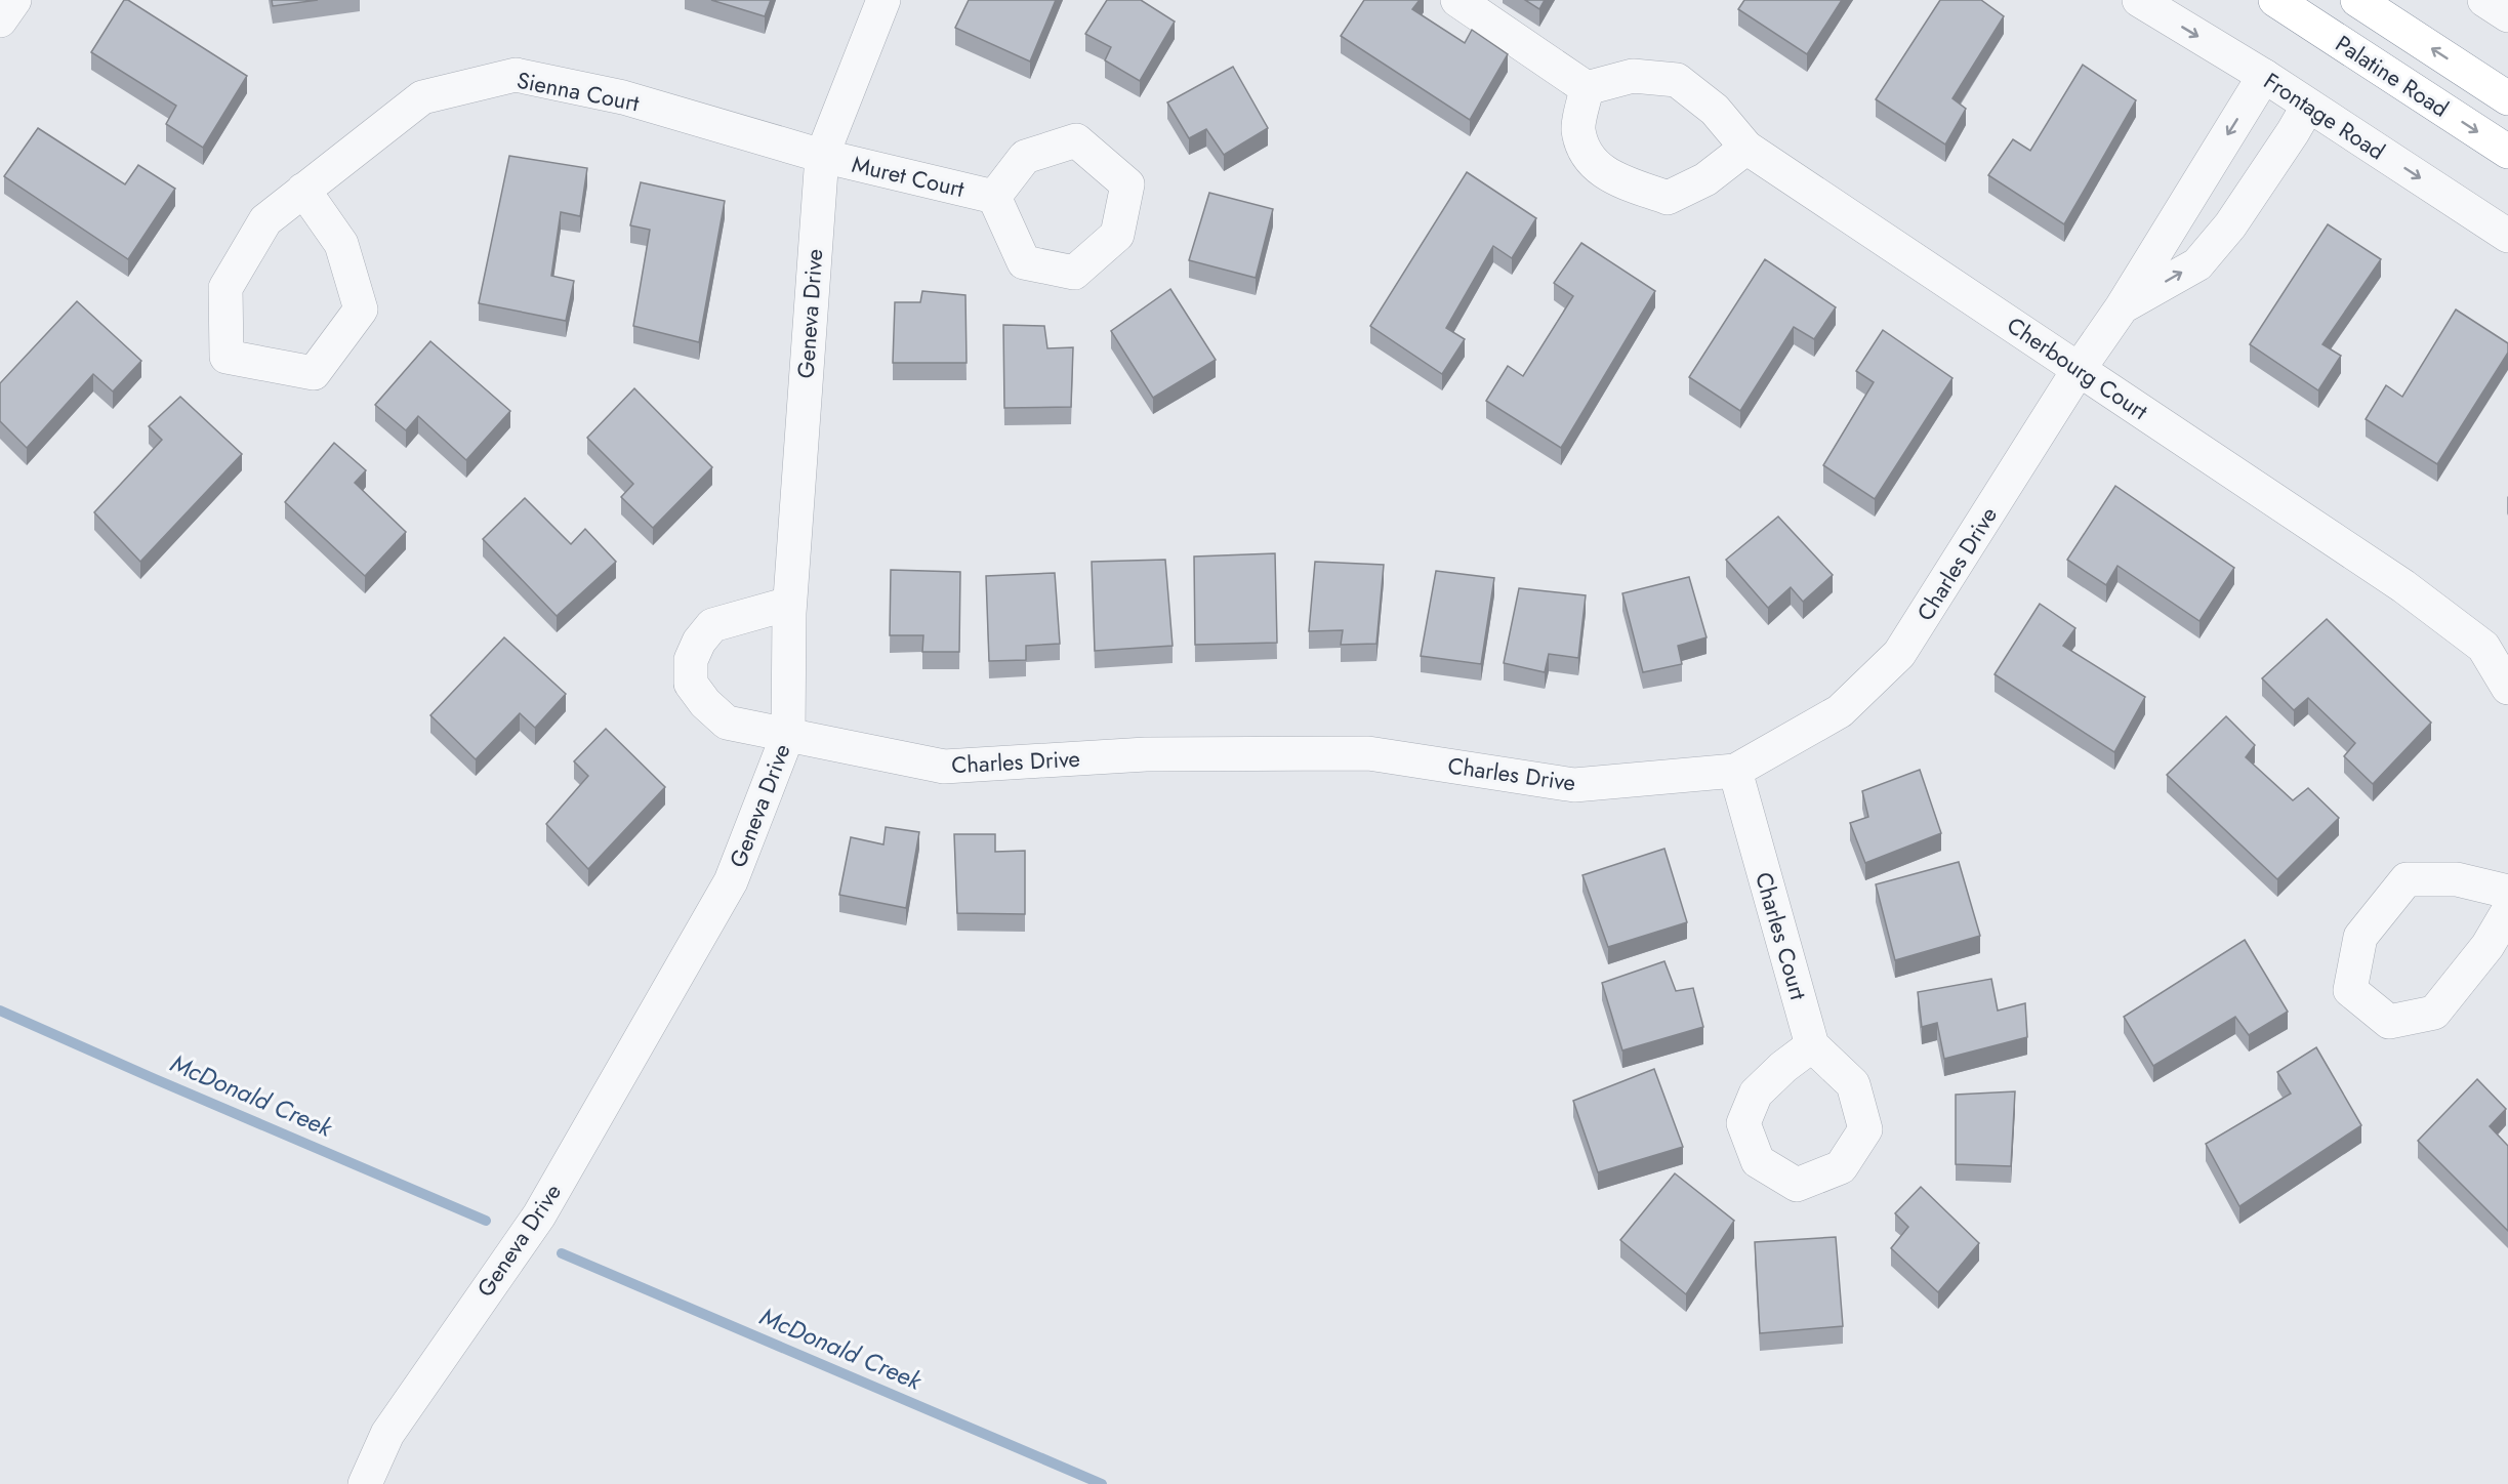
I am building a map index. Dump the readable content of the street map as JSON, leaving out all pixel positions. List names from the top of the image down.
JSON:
{
  "streets": {
    "highway": ["Palatine Road"],
    "street": [
      "Sienna Court",
      "Frontage Road",
      "Muret Court",
      "Geneva Drive",
      "Cherbourg Court",
      "Charles Drive",
      "Charles Court"
    ]
  },
  "crossings": [
    ["Sienna Court", "Muret Court"],
    ["Sienna Court", "Geneva Drive"],
    ["Frontage Road", "Charles Drive"],
    ["Muret Court", "Geneva Drive"],
    ["Geneva Drive", "Charles Drive"],
    ["Cherbourg Court", "Charles Drive"],
    ["Charles Drive", "Charles Court"]
  ],
  "one_way": ["Frontage Road"],
  "water": ["McDonald Creek"]
}
